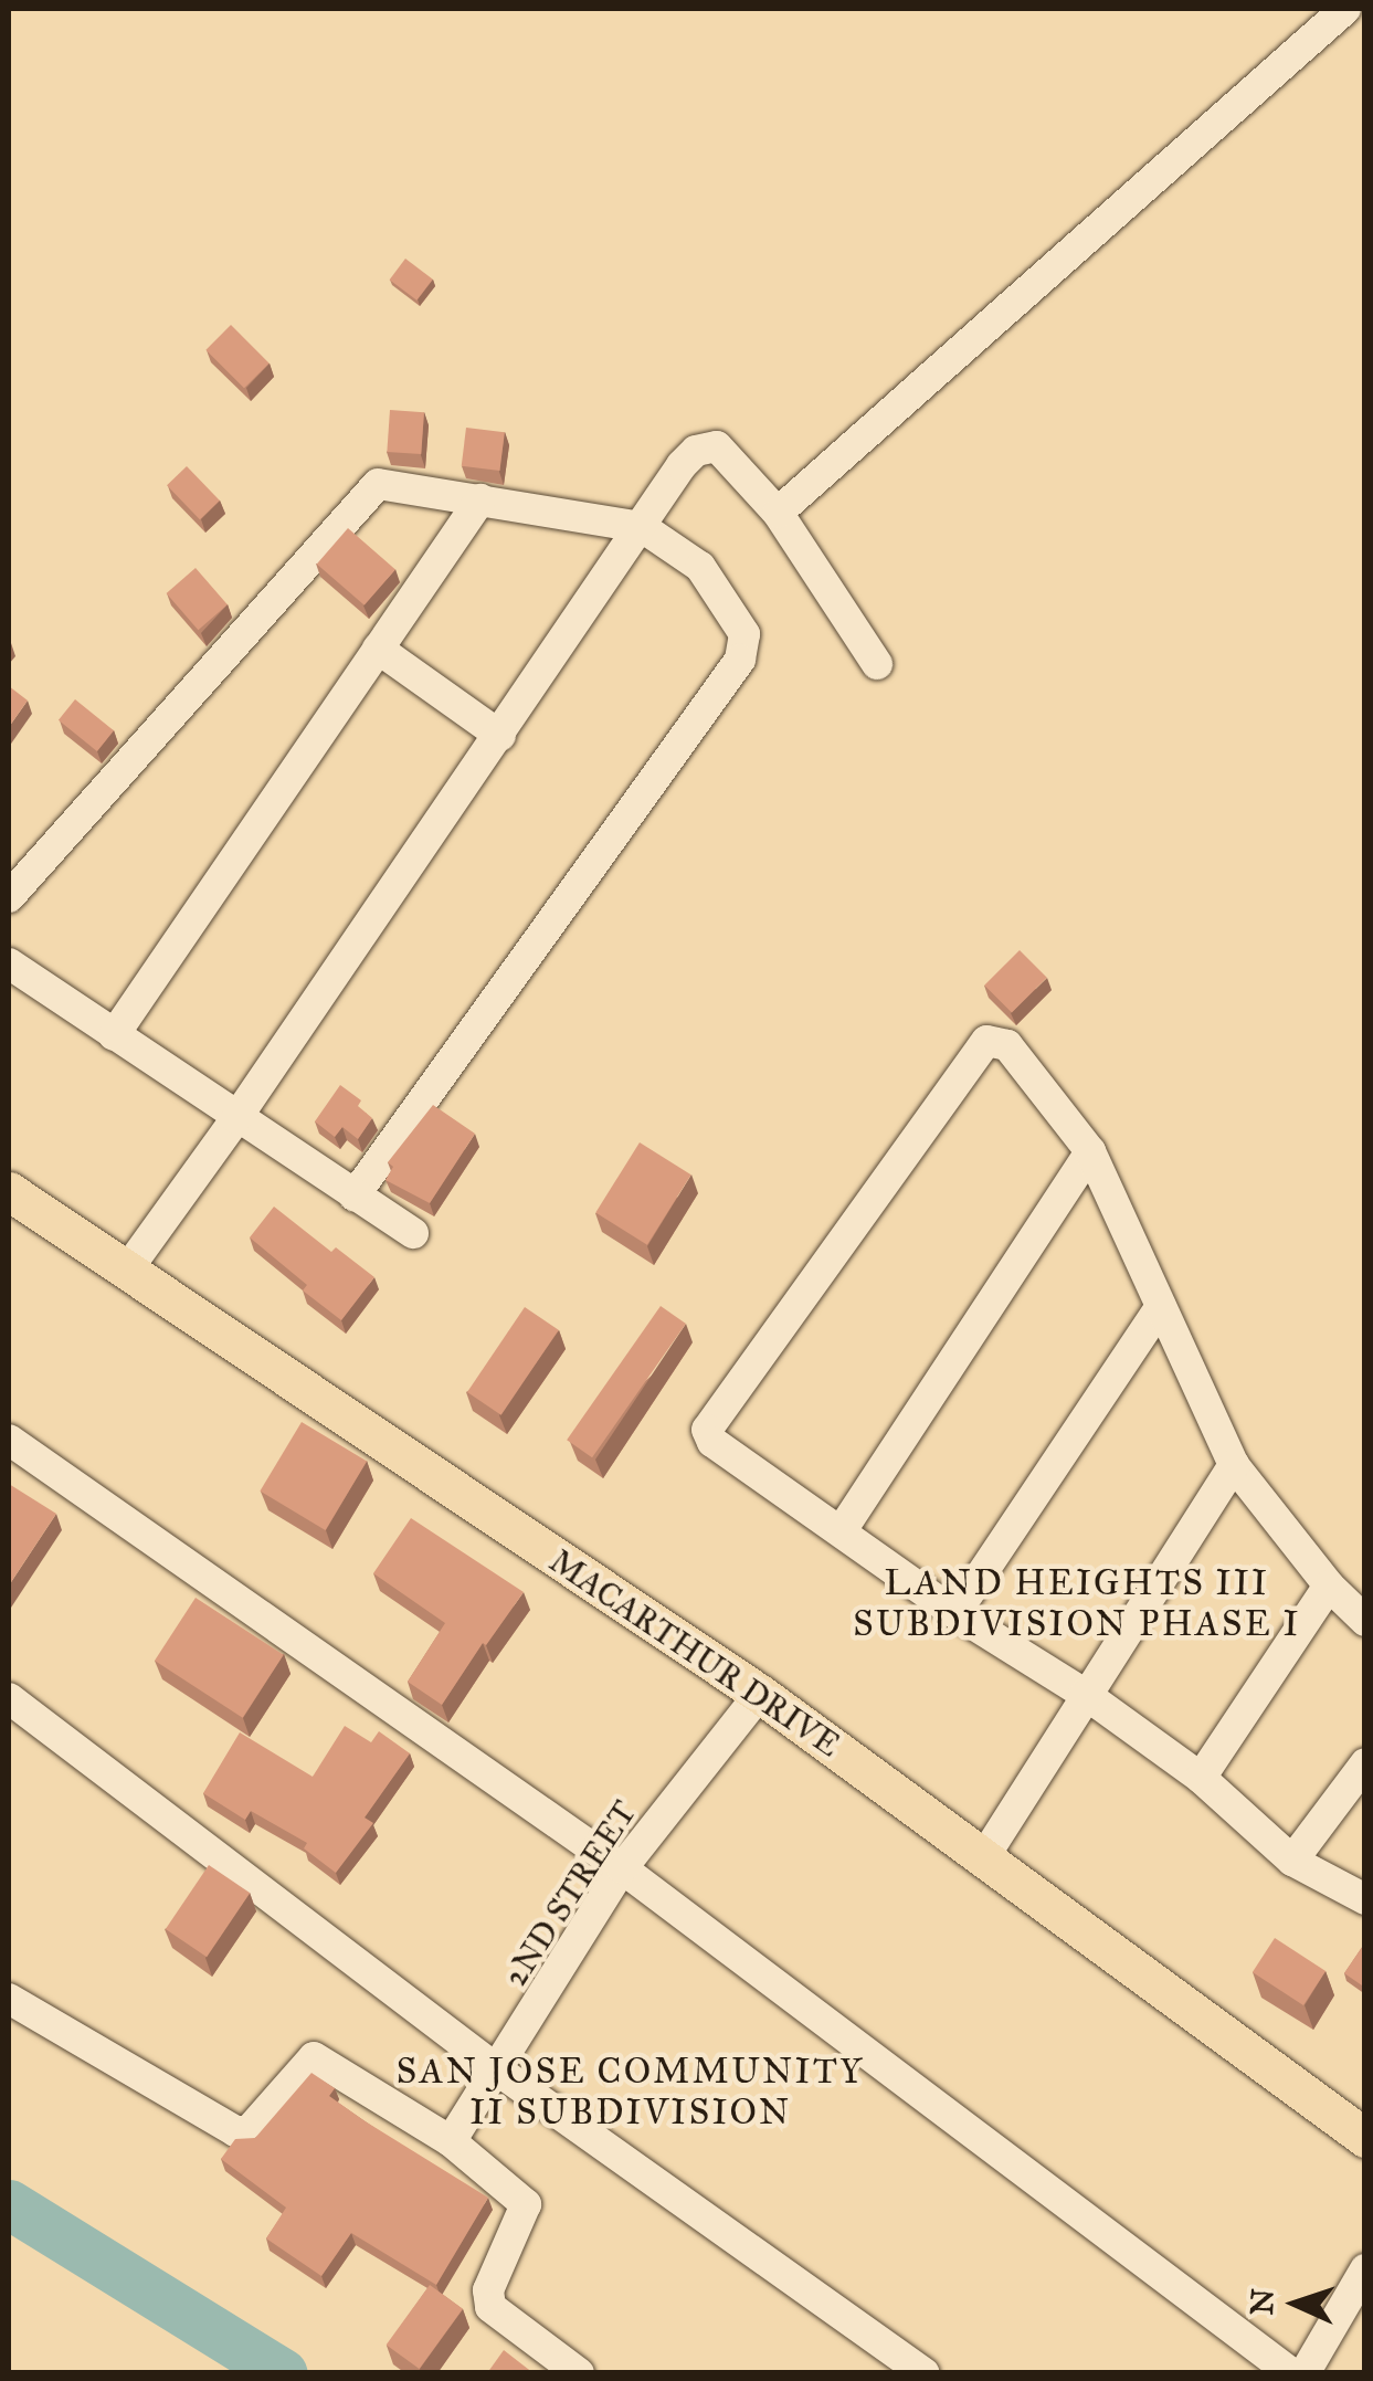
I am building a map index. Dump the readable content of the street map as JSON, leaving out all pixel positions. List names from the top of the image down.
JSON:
{
  "streets": {
    "main road": ["MACARTHUR DRIVE"],
    "street": ["2ND STREET"]
  },
  "crossings": [
    ["MACARTHUR DRIVE", "2ND STREET"]
  ],
  "districts": ["LAND HEIGHTS III SUBDIVISION PHASE I", "SAN JOSE COMMUNITY II SUBDIVISION"],
  "north": "left"
}
